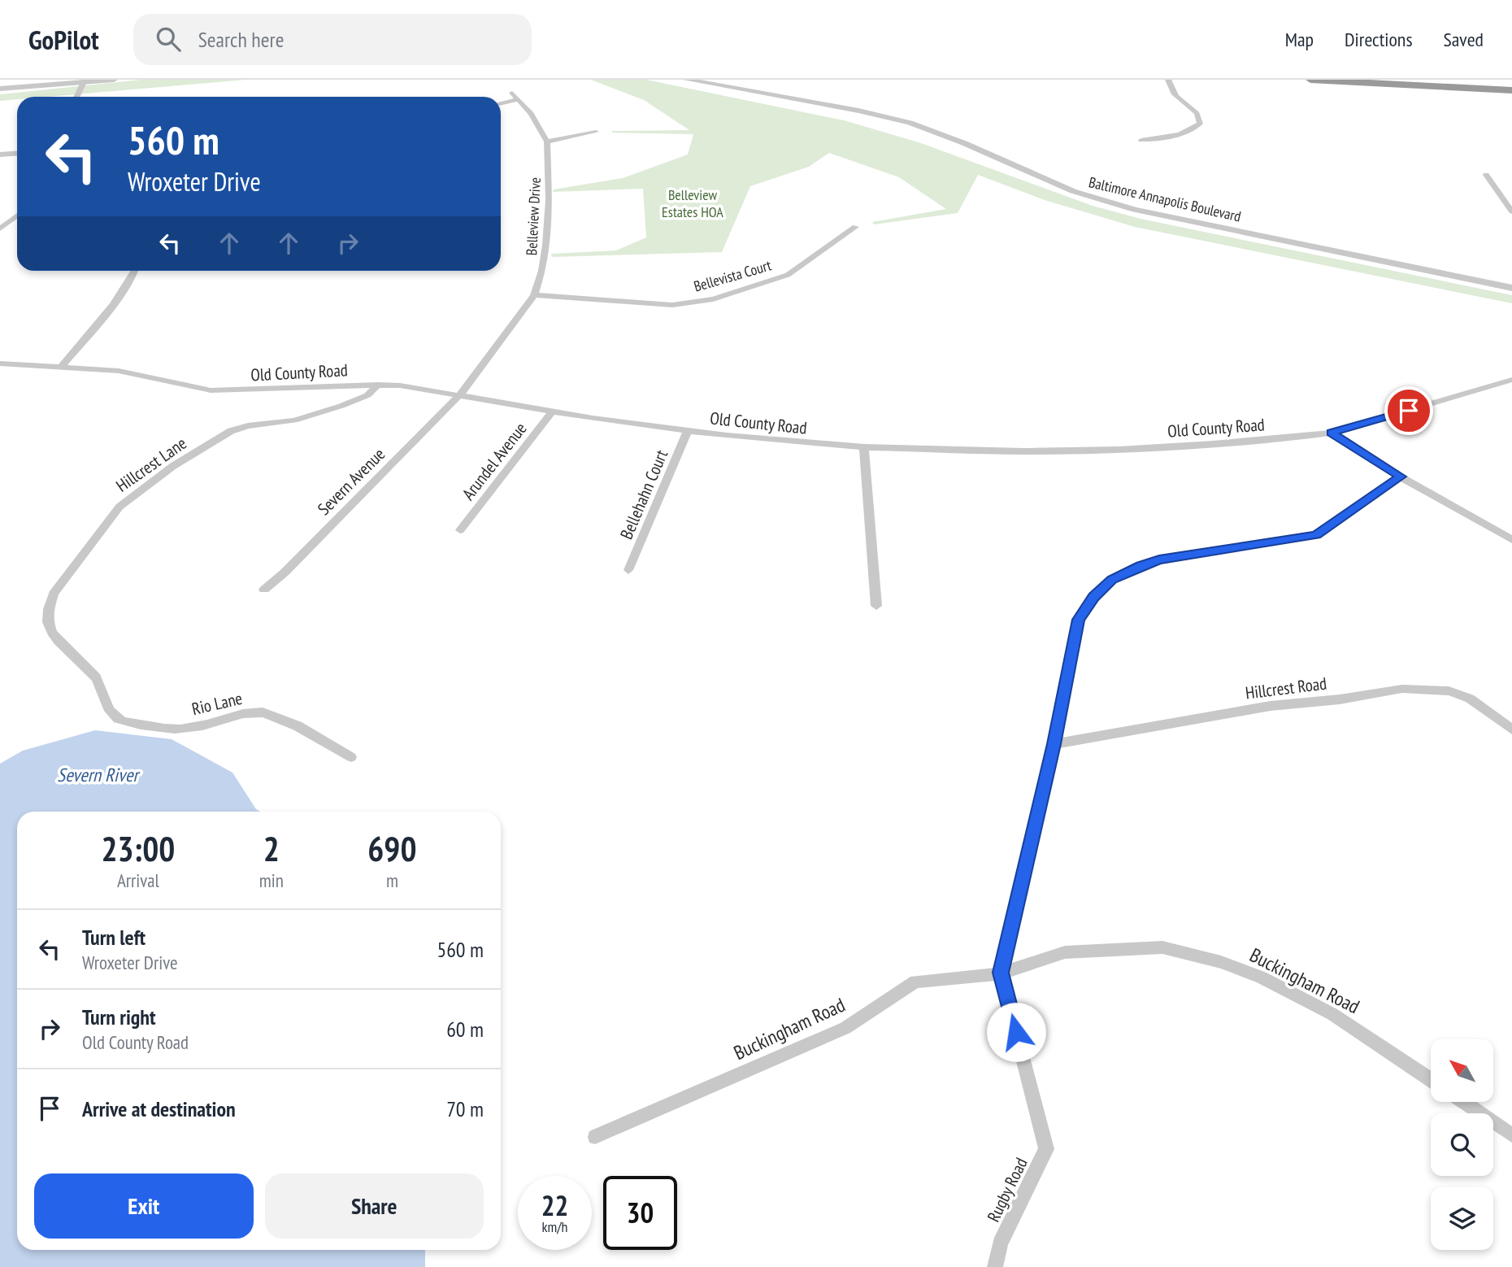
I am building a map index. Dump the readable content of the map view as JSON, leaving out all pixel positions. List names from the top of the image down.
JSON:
{
  "streets": {
    "street": [
      "Baltimore Annapolis Boulevard",
      "Belleview Drive",
      "Bellevista Court",
      "Old County Road",
      "Arundel Avenue",
      "Hillcrest Lane",
      "Severn Avenue",
      "Bellehahn Court",
      "Hillcrest Road",
      "Rio Lane",
      "Buckingham Road",
      "Rugby Road"
    ]
  },
  "crossings": [
    ["Belleview Drive", "Bellevista Court"],
    ["Belleview Drive", "Old County Road"],
    ["Belleview Drive", "Severn Avenue"],
    ["Old County Road", "Arundel Avenue"],
    ["Old County Road", "Hillcrest Lane"],
    ["Old County Road", "Severn Avenue"],
    ["Old County Road", "Bellehahn Court"],
    ["Hillcrest Lane", "Rio Lane"],
    ["Hillcrest Road", "Rugby Road"],
    ["Buckingham Road", "Rugby Road"]
  ],
  "water": ["Severn River"],
  "parks": ["Belleview Estates HOA"],
  "north": "top left",
  "page": {
    "header": "GoPilot",
    "search": "Search here",
    "nav": ["Map", "Directions", "Saved"],
    "turn": ["560 m", "Wroxeter Drive"],
    "eta": [
      "23:00",
      "Arrival",
      "2",
      "min",
      "690",
      "m"
    ],
    "list": [
      {
        "name": "Turn left",
        "note": "Wroxeter Drive",
        "value": "560 m"
      },
      {
        "name": "Turn right",
        "note": "Old County Road",
        "value": "60 m"
      },
      {
        "name": "Arrive at destination",
        "value": "70 m"
      }
    ],
    "buttons": ["Exit", "Share"],
    "speed": "22 km/h",
    "limit": "30"
  }
}
